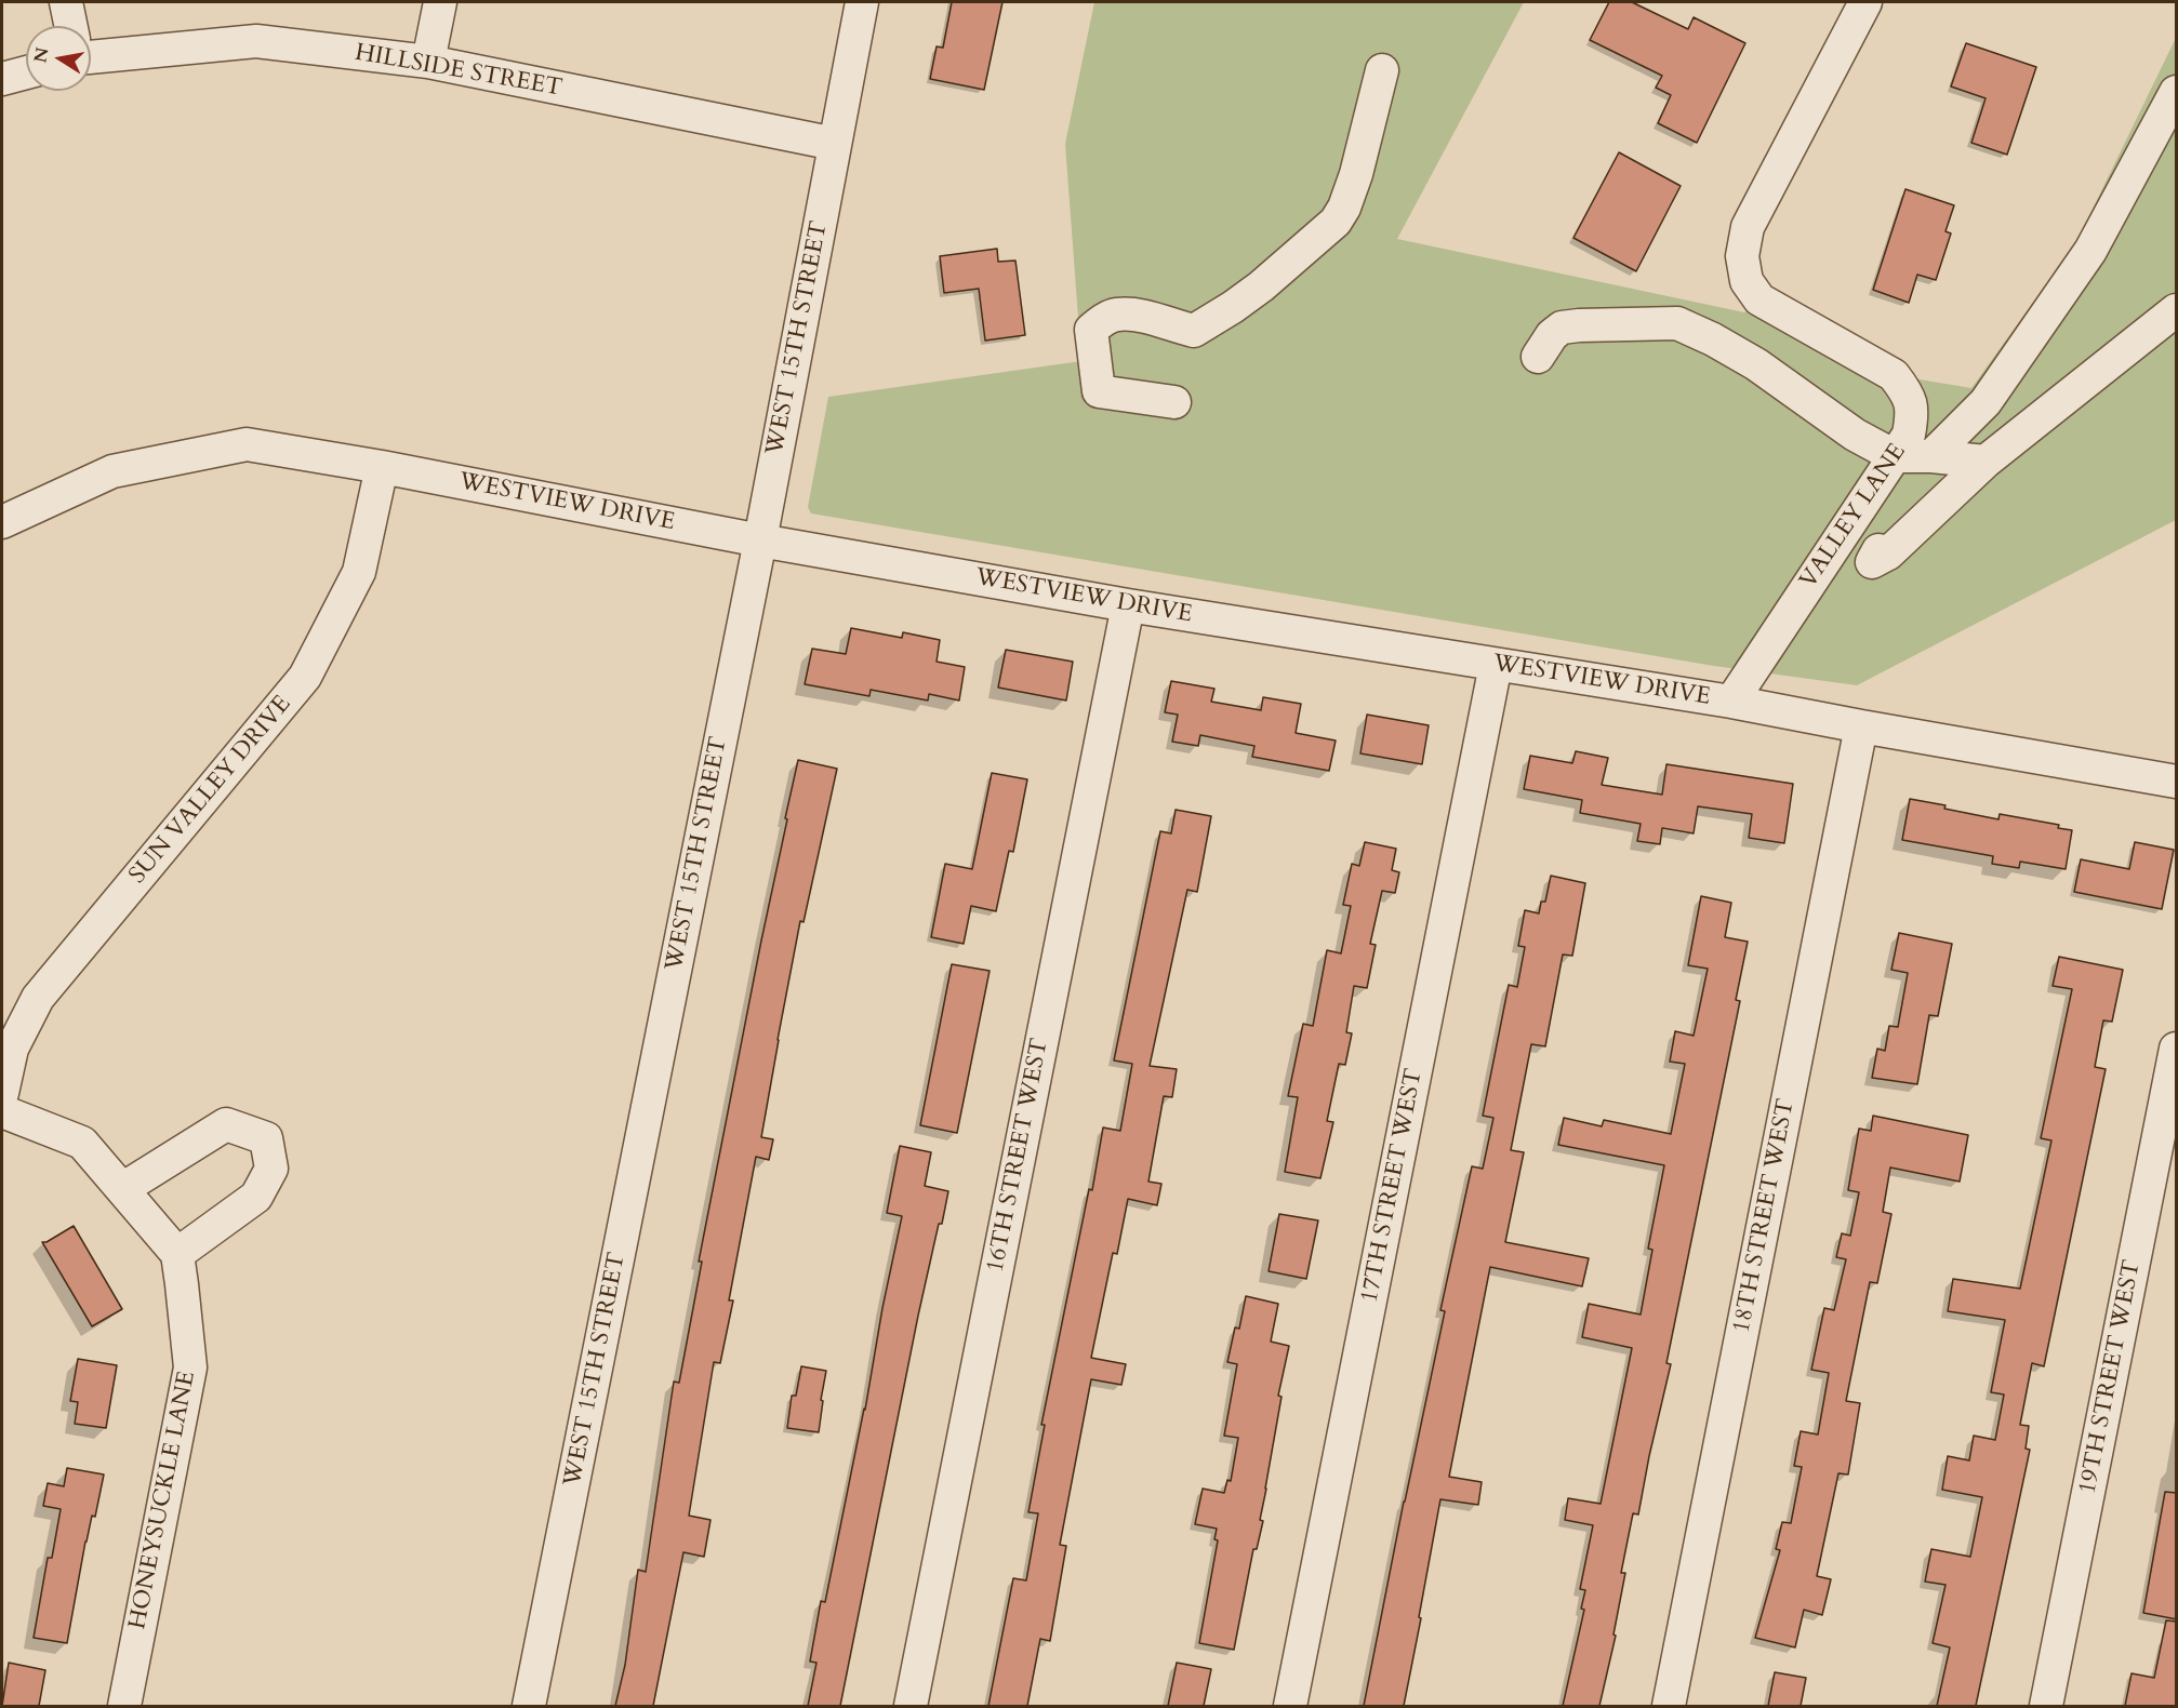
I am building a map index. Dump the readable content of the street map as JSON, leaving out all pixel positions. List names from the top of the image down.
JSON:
{
  "streets": {
    "street": [
      "HILLSIDE STREET",
      "WEST 15TH STREET",
      "WESTVIEW DRIVE",
      "VALLEY LANE",
      "SUN VALLEY DRIVE",
      "16TH STREET WEST",
      "17TH STREET WEST",
      "18TH STREET WEST",
      "19TH STREET WEST",
      "HONEYSUCKLE LANE"
    ]
  },
  "crossings": [
    ["HILLSIDE STREET", "WEST 15TH STREET"],
    ["WEST 15TH STREET", "WESTVIEW DRIVE"],
    ["WESTVIEW DRIVE", "VALLEY LANE"],
    ["WESTVIEW DRIVE", "SUN VALLEY DRIVE"],
    ["WESTVIEW DRIVE", "16TH STREET WEST"],
    ["WESTVIEW DRIVE", "17TH STREET WEST"],
    ["WESTVIEW DRIVE", "18TH STREET WEST"]
  ],
  "north": "left"
}
